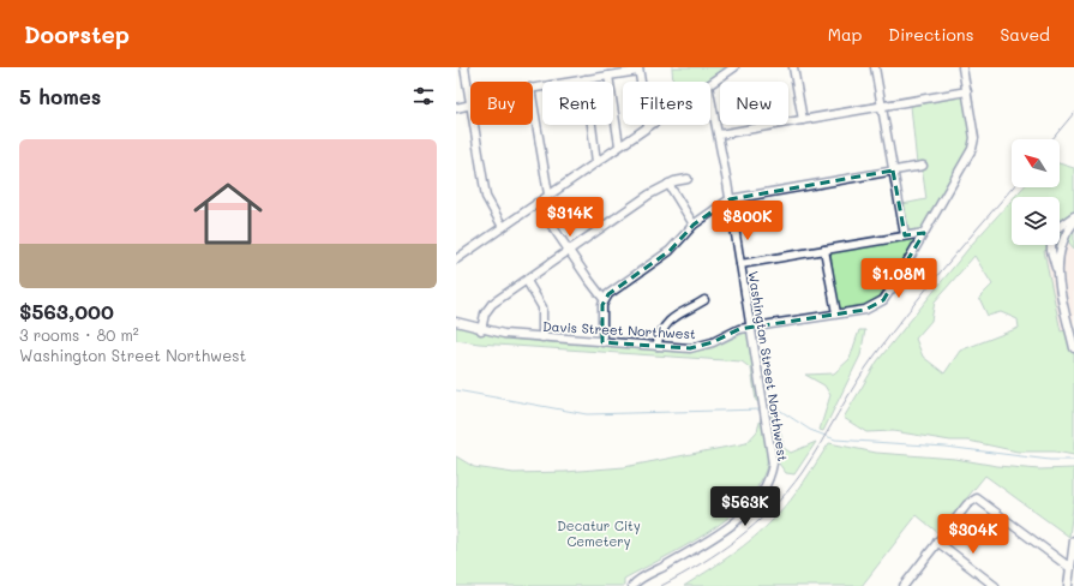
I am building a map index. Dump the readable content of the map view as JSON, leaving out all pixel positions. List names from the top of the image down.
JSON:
{
  "streets": {
    "street": ["Davis Street Northwest", "Washington Street Northwest"]
  },
  "crossings": [
    ["Davis Street Northwest", "Washington Street Northwest"]
  ],
  "parks": ["Decatur City Cemetery"],
  "north": "top left",
  "page": {
    "header": "Doorstep",
    "nav": ["Map", "Directions", "Saved"],
    "heading": "5 homes",
    "chip": [
      "Buy",
      "Rent",
      "Filters",
      "New"
    ],
    "list": [
      {
        "name": "$563,000",
        "note": "3 rooms · 80 m² · Washington Street Northwest"
      }
    ],
    "price": [
      "$314K",
      "$800K",
      "$1.08M",
      "$563K",
      "$304K"
    ]
  }
}
